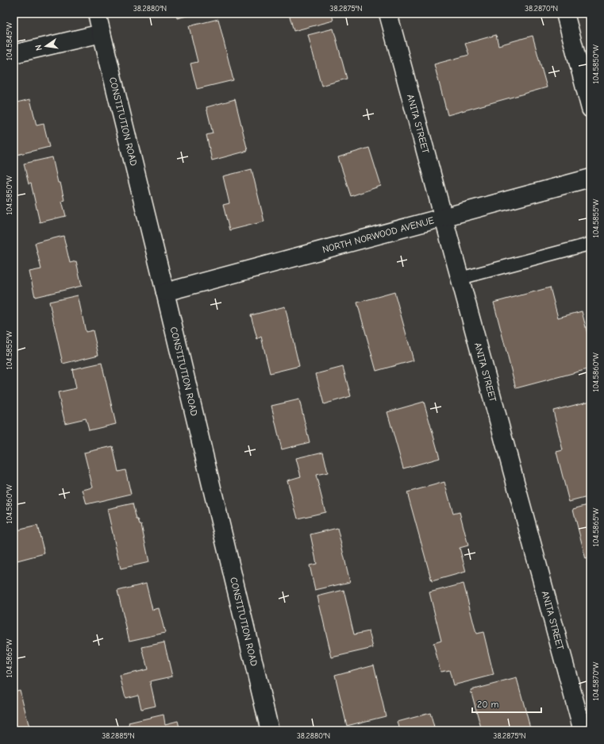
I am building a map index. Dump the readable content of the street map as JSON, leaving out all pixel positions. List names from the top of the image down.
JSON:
{
  "streets": {
    "street": ["CONSTITUTION ROAD", "ANITA STREET", "NORTH NORWOOD AVENUE"]
  },
  "crossings": [
    ["CONSTITUTION ROAD", "NORTH NORWOOD AVENUE"],
    ["ANITA STREET", "NORTH NORWOOD AVENUE"]
  ],
  "scale_bar": "20 m",
  "north": "left",
  "coordinates": [
    "38.2880°N",
    "38.2875°N",
    "38.2870°N",
    "104.5845°W",
    "104.5850°W",
    "104.5855°W",
    "104.5860°W",
    "104.5865°W",
    "104.5870°W",
    "38.2885°N"
  ]
}
